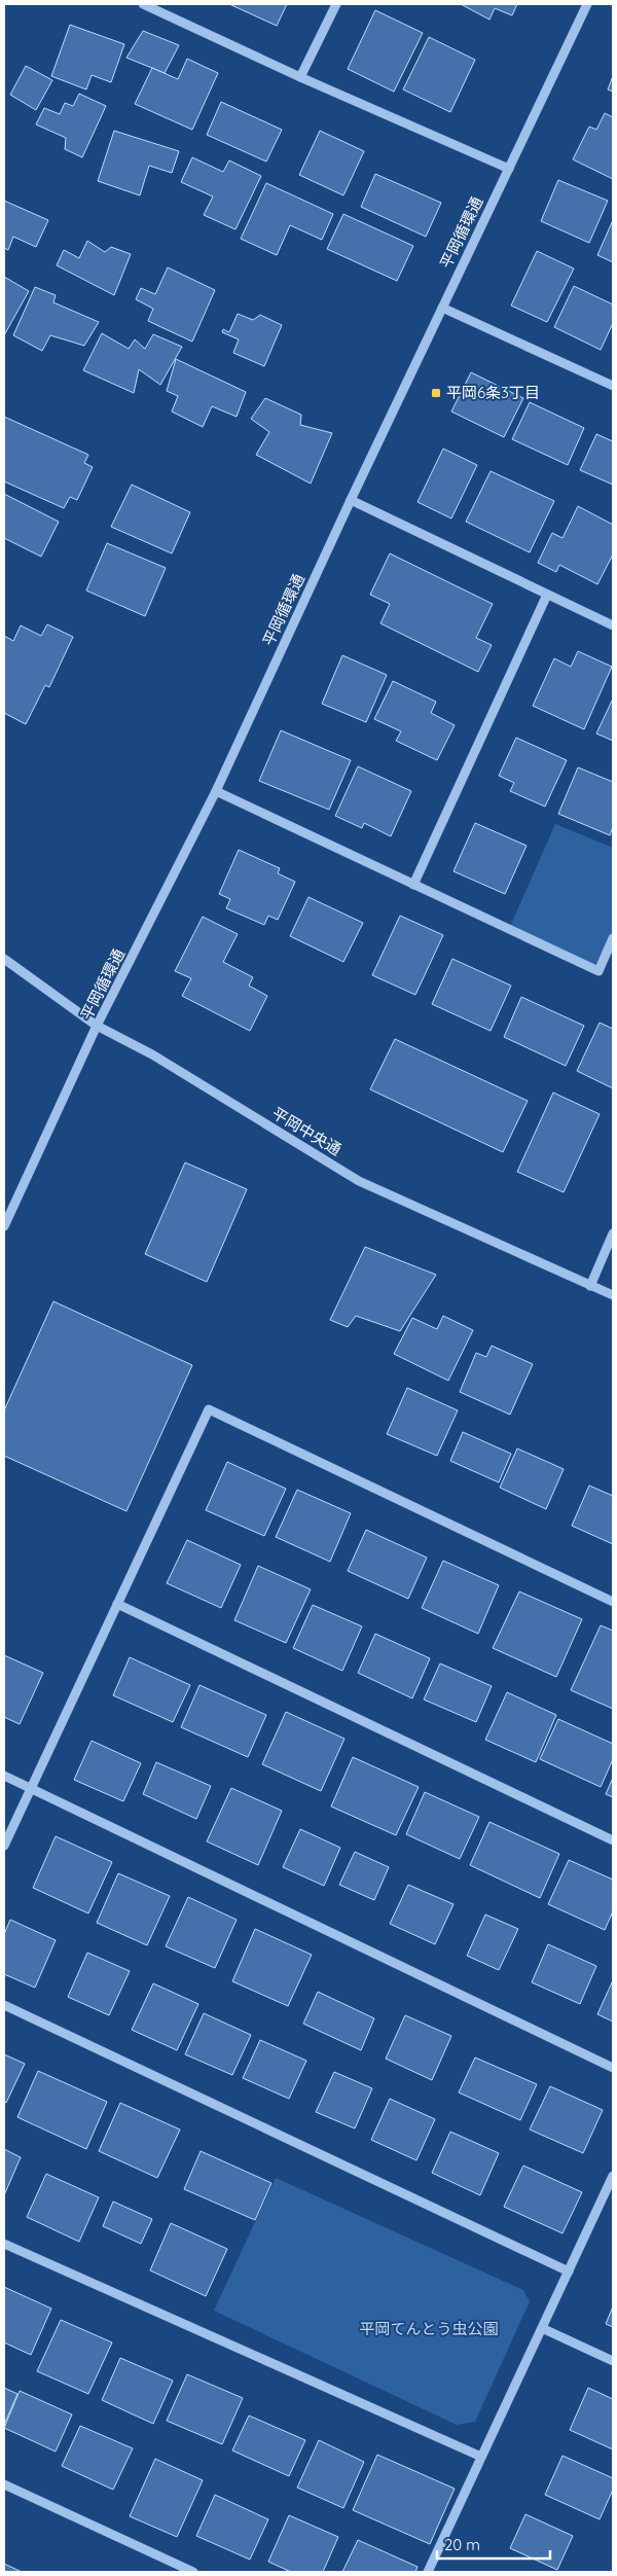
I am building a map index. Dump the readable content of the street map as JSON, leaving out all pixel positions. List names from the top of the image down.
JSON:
{
  "streets": {
    "street": ["平岡循環通", "平岡中央通"]
  },
  "crossings": [
    ["平岡循環通", "平岡中央通"]
  ],
  "parks": ["平岡てんとう虫公園"],
  "places": {
    "transit": ["平岡6条3丁目"]
  },
  "scale_bar": "20 m"
}
